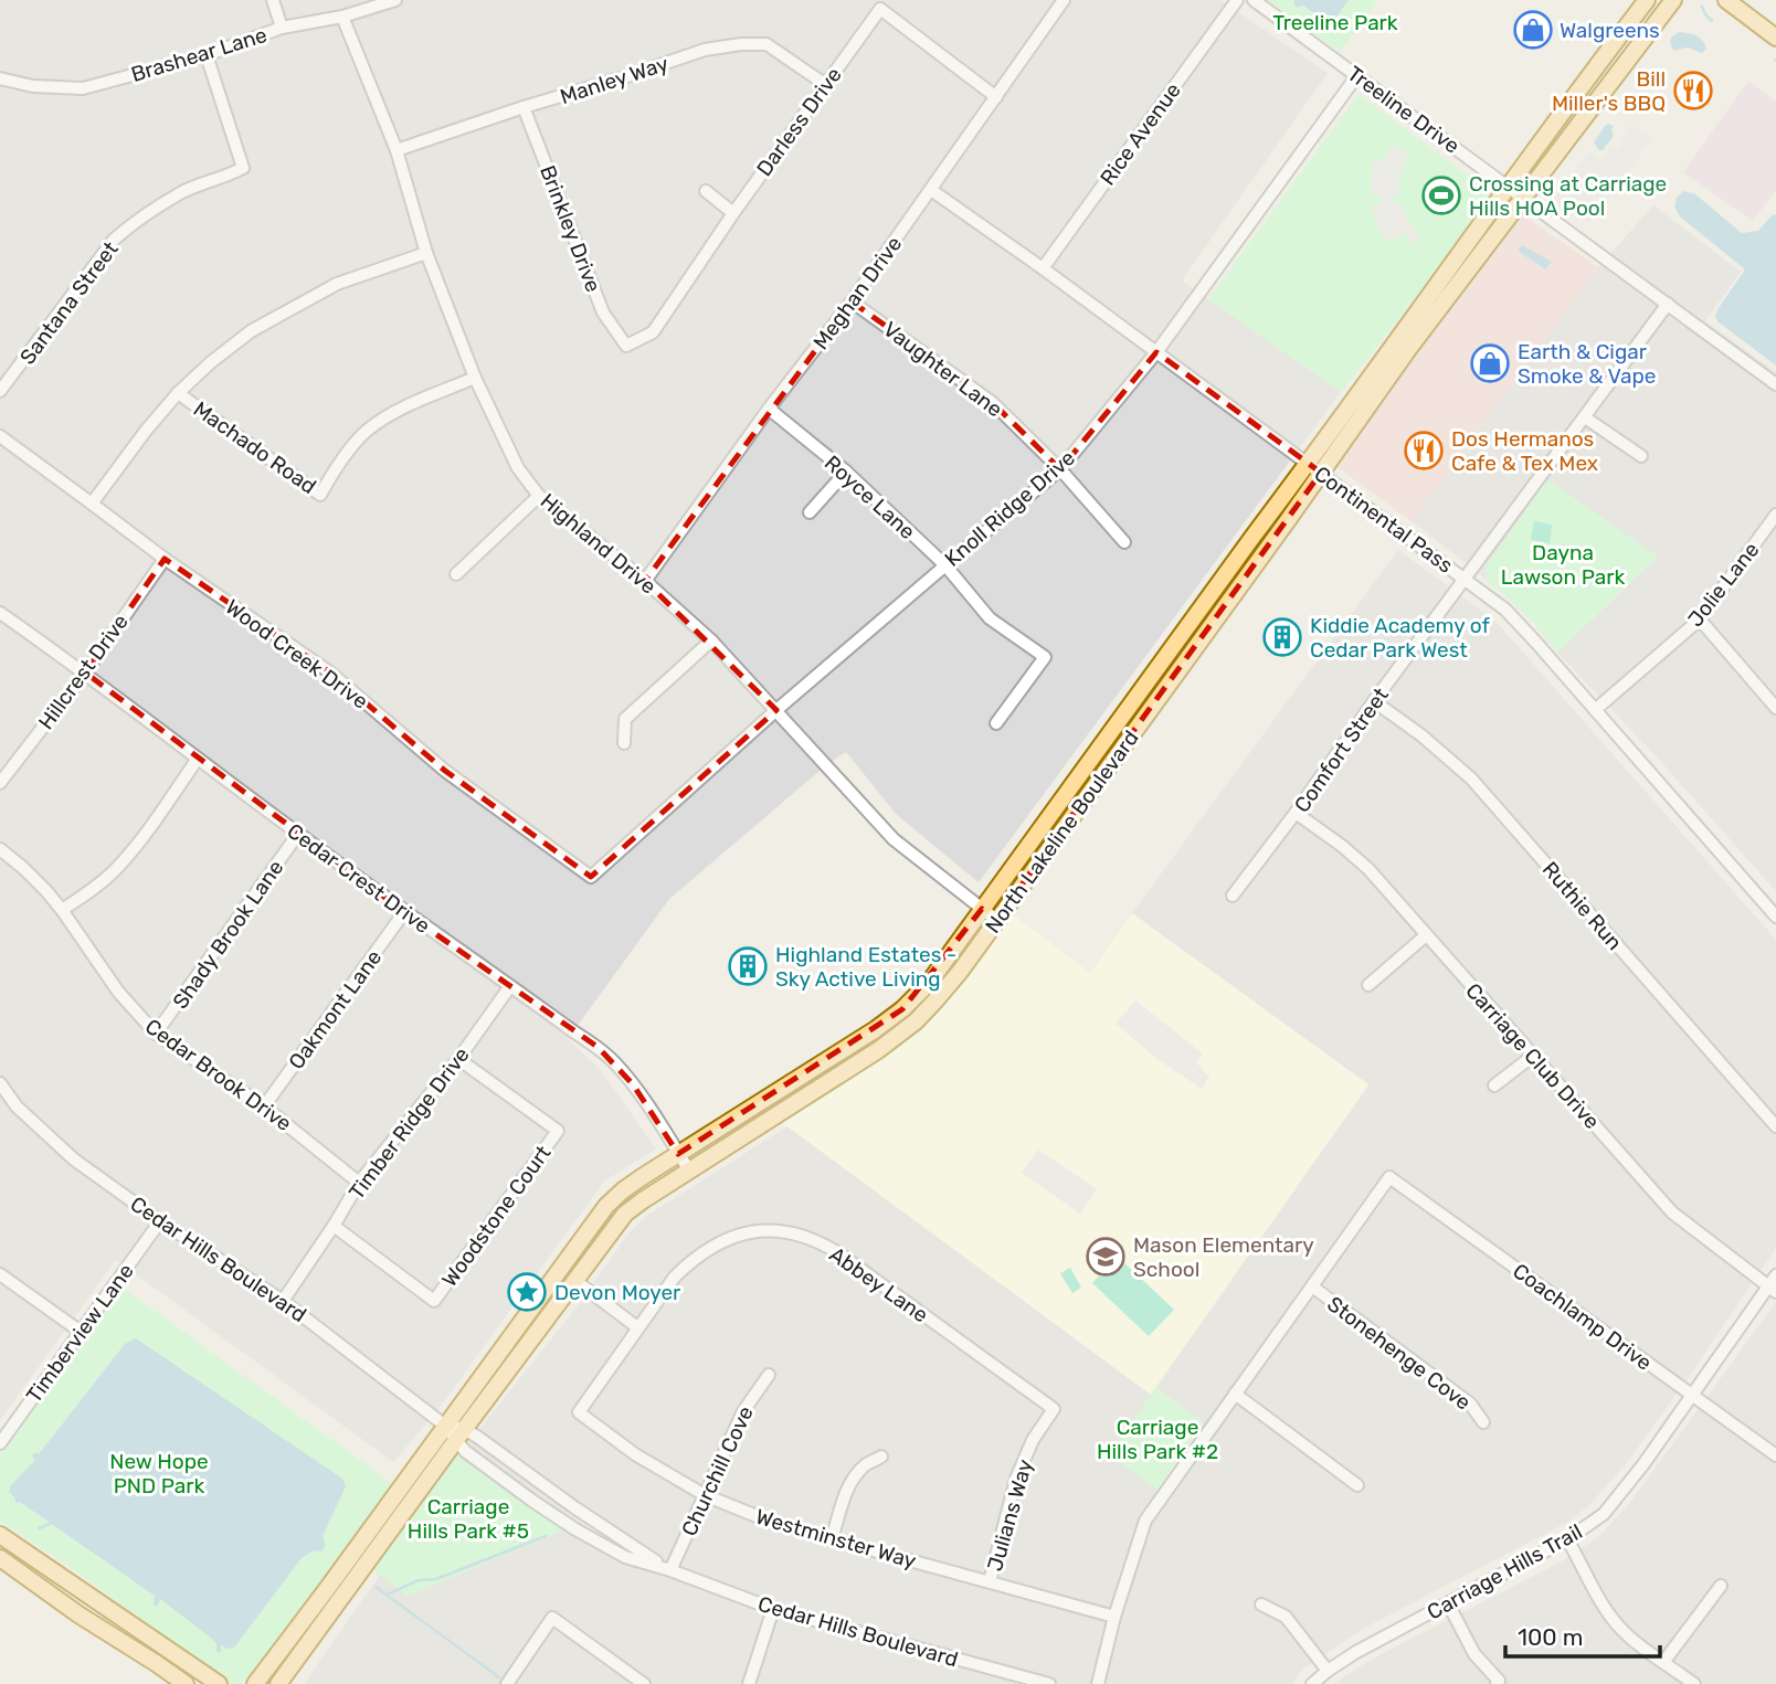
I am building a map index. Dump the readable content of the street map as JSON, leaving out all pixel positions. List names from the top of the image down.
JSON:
{
  "streets": {
    "main road": ["North Lakeline Boulevard"],
    "street": [
      "Brashear Lane",
      "Manley Way",
      "Treeline Drive",
      "Darless Drive",
      "Rice Avenue",
      "Brinkley Drive",
      "Meghan Drive",
      "Santana Street",
      "Vaughter Lane",
      "Machado Road",
      "Royce Lane",
      "Knoll Ridge Drive",
      "Continental Pass",
      "Highland Drive",
      "Jolie Lane",
      "Wood Creek Drive",
      "Hillcrest Drive",
      "Comfort Street",
      "Cedar Crest Drive",
      "Ruthie Run",
      "Shady Brook Lane",
      "Oakmont Lane",
      "Carriage Club Drive",
      "Cedar Brook Drive",
      "Timber Ridge Drive",
      "Woodstone Court",
      "Cedar Hills Boulevard",
      "Abbey Lane",
      "Coachlamp Drive",
      "Timberview Lane",
      "Stonehenge Cove",
      "Churchill Cove",
      "Julians Way",
      "Westminster Way",
      "Carriage Hills Trail"
    ]
  },
  "crossings": [
    ["Brashear Lane", "Santana Street"],
    ["Brashear Lane", "Highland Drive"],
    ["Manley Way", "Darless Drive"],
    ["Manley Way", "Brinkley Drive"],
    ["Manley Way", "Highland Drive"],
    ["Treeline Drive", "Knoll Ridge Drive"],
    ["Treeline Drive", "Comfort Street"],
    ["Treeline Drive", "North Lakeline Boulevard"],
    ["Darless Drive", "Brinkley Drive"],
    ["Darless Drive", "Meghan Drive"],
    ["Rice Avenue", "Continental Pass"],
    ["Meghan Drive", "Vaughter Lane"],
    ["Meghan Drive", "Royce Lane"],
    ["Meghan Drive", "Continental Pass"],
    ["Meghan Drive", "Highland Drive"],
    ["Vaughter Lane", "Knoll Ridge Drive"],
    ["Machado Road", "Highland Drive"],
    ["Royce Lane", "Knoll Ridge Drive"],
    ["Knoll Ridge Drive", "Continental Pass"],
    ["Knoll Ridge Drive", "Highland Drive"],
    ["Knoll Ridge Drive", "Wood Creek Drive"],
    ["Continental Pass", "Jolie Lane"],
    ["Continental Pass", "Comfort Street"],
    ["Continental Pass", "North Lakeline Boulevard"],
    ["Highland Drive", "North Lakeline Boulevard"],
    ["Wood Creek Drive", "Hillcrest Drive"],
    ["Hillcrest Drive", "Cedar Crest Drive"],
    ["Comfort Street", "Ruthie Run"],
    ["Comfort Street", "Carriage Club Drive"],
    ["North Lakeline Boulevard", "Cedar Crest Drive"],
    ["North Lakeline Boulevard", "Cedar Hills Boulevard"],
    ["Cedar Crest Drive", "Shady Brook Lane"],
    ["Cedar Crest Drive", "Oakmont Lane"],
    ["Cedar Crest Drive", "Timber Ridge Drive"],
    ["Shady Brook Lane", "Cedar Brook Drive"],
    ["Oakmont Lane", "Cedar Brook Drive"],
    ["Carriage Club Drive", "Carriage Hills Trail"],
    ["Cedar Brook Drive", "Timber Ridge Drive"],
    ["Timber Ridge Drive", "Woodstone Court"],
    ["Timber Ridge Drive", "Cedar Hills Boulevard"],
    ["Cedar Hills Boulevard", "Timberview Lane"],
    ["Cedar Hills Boulevard", "Churchill Cove"],
    ["Abbey Lane", "Julians Way"],
    ["Abbey Lane", "Westminster Way"],
    ["Coachlamp Drive", "Stonehenge Cove"],
    ["Coachlamp Drive", "Carriage Hills Trail"],
    ["Churchill Cove", "Westminster Way"],
    ["Julians Way", "Westminster Way"]
  ],
  "parks": [
    "Treeline Park",
    "Dayna Lawson Park",
    "Carriage Hills Park #2",
    "New Hope PND Park",
    "Carriage Hills Park #5"
  ],
  "places": {
    "shop": ["Walgreens", "Earth & Cigar Smoke & Vape"],
    "restaurant": ["Bill Miller's BBQ", "Dos Hermanos Cafe & Tex Mex"],
    "sports": ["Crossing at Carriage Hills HOA Pool"],
    "building": ["Kiddie Academy of Cedar Park West", "Highland Estates - Sky Active Living"],
    "school or university": ["Mason Elementary School"],
    "place": ["Devon Moyer"]
  },
  "scale_bar": "100 m"
}
